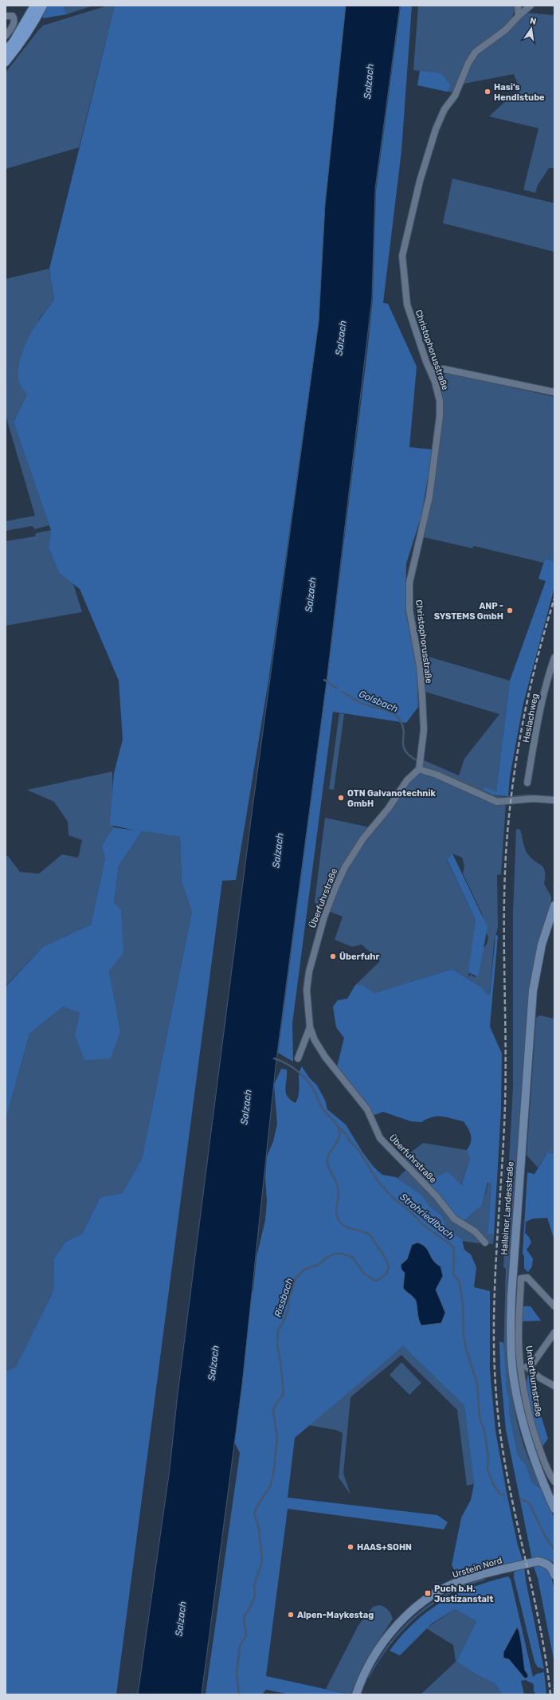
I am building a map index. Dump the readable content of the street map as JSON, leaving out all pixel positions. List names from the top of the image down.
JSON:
{
  "streets": {
    "main road": ["Halleiner Landesstraße", "Urstein Nord"],
    "street": [
      "Christophorusstraße",
      "Haslachweg",
      "Überfuhrstraße",
      "Unterthurnstraße"
    ]
  },
  "crossings": [
    ["Christophorusstraße", "Überfuhrstraße"]
  ],
  "water": [
    "Salzach",
    "Golsbach",
    "Strohriedlbach",
    "Rissbach"
  ],
  "places": {
    "other": [
      "Hasi's Hendlstube",
      "ANP - SYSTEMS GmbH",
      "OTN Galvanotechnik GmbH",
      "Überfuhr",
      "HAAS+SOHN",
      "Alpen-Maykestag"
    ],
    "transit": ["Puch b.H. Justizanstalt"]
  },
  "north": "top"
}
